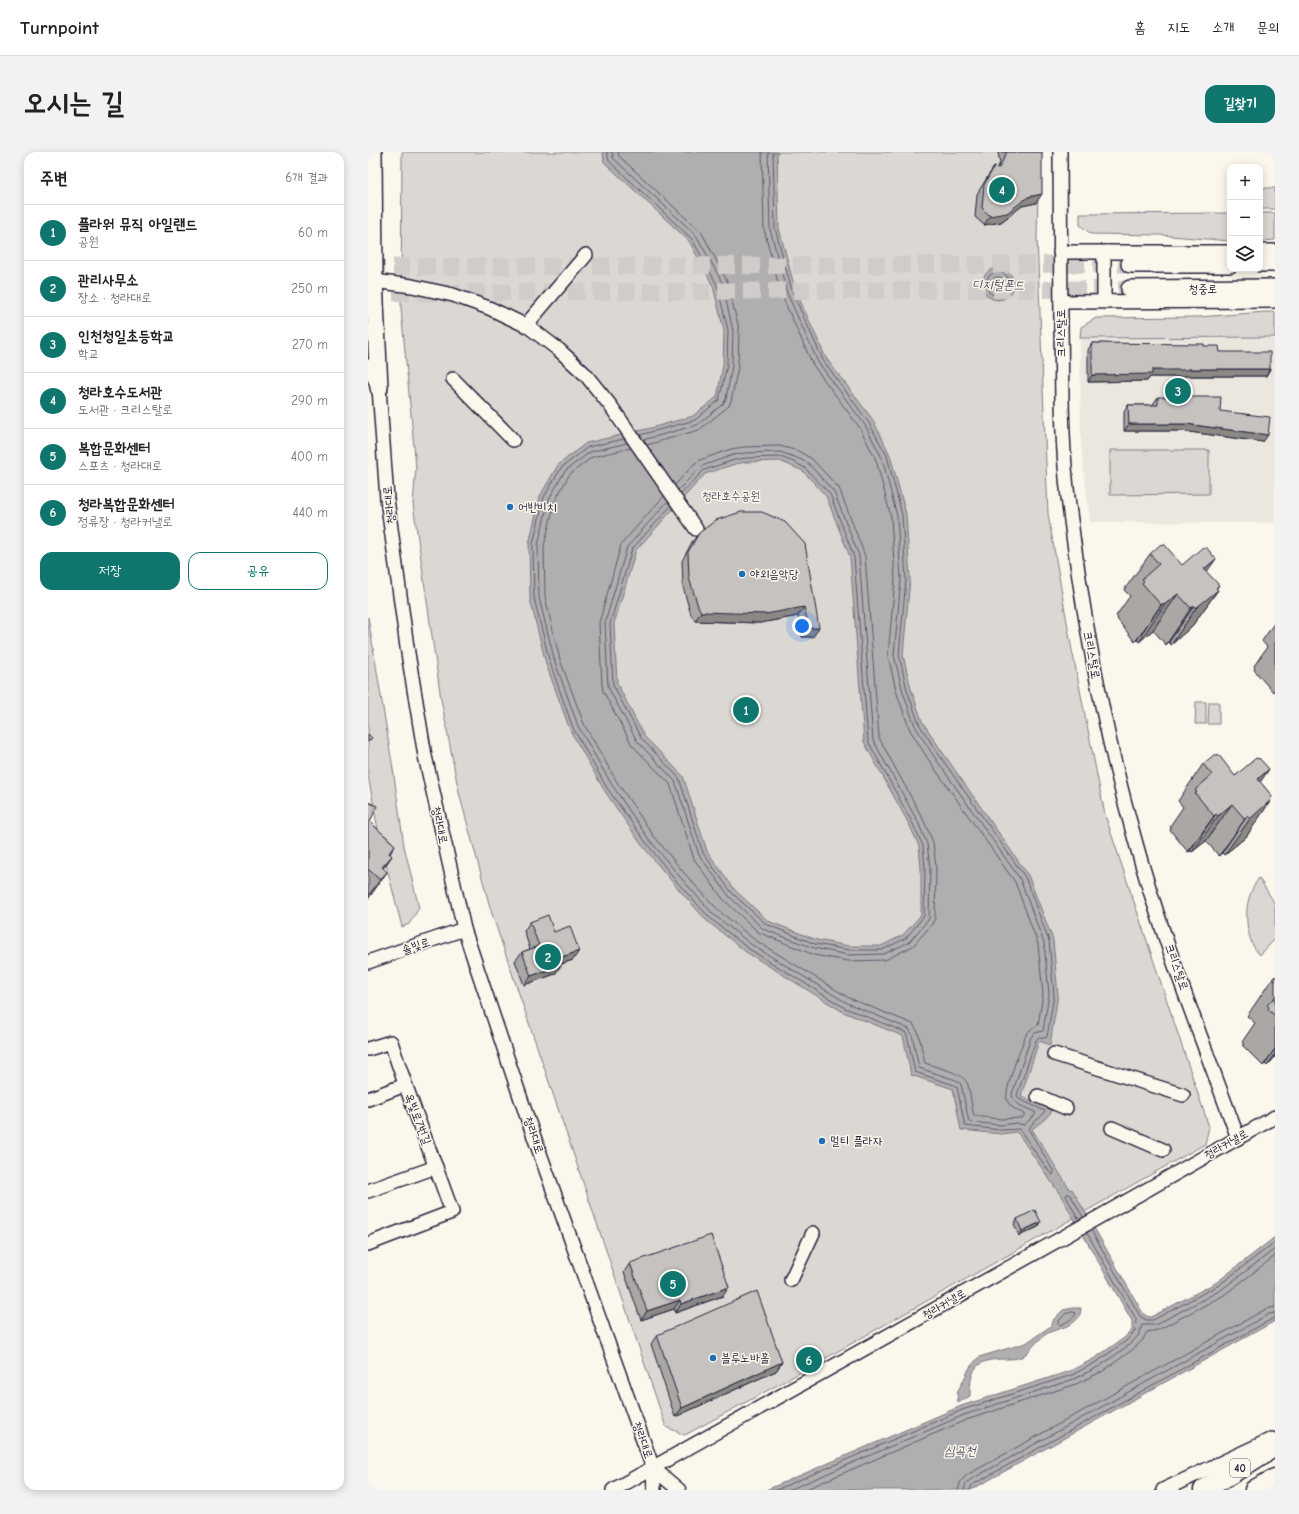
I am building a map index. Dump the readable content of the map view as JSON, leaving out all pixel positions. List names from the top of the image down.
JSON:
{
  "streets": {
    "highway": ["40"],
    "main road": ["청중로", "청라대로"],
    "street": [
      "크리스탈로",
      "솔빛로",
      "옥빛로7번길",
      "청라커낼로"
    ]
  },
  "crossings": [
    ["크리스탈로", "청라커낼로"],
    ["청라대로", "솔빛로"],
    ["청라대로", "청라커낼로"]
  ],
  "water": ["디지털폰드", "심곡천"],
  "parks": ["청라호수공원"],
  "places": [
    "어반비치",
    "야외음악당",
    "멀티 플라자",
    "블루노바홀"
  ],
  "page": {
    "header": "Turnpoint",
    "nav": [
      "홈",
      "지도",
      "소개",
      "문의"
    ],
    "buttons": [
      "길찾기",
      ["저장", "공유"]
    ],
    "title": "오시는 길",
    "heading": ["주변", "6개 결과"],
    "map_buttons": ["+", "−"],
    "pins": [
      "4",
      "3",
      "1",
      "2",
      "5",
      "6"
    ],
    "list": [
      {
        "mark": "1",
        "name": "플라워 뮤직 아일랜드",
        "note": "공원",
        "value": "60 m"
      },
      {
        "mark": "2",
        "name": "관리사무소",
        "note": "장소 · 청라대로",
        "value": "250 m"
      },
      {
        "mark": "3",
        "name": "인천청일초등학교",
        "note": "학교",
        "value": "270 m"
      },
      {
        "mark": "4",
        "name": "청라호수도서관",
        "note": "도서관 · 크리스탈로",
        "value": "290 m"
      },
      {
        "mark": "5",
        "name": "복합문화센터",
        "note": "스포츠 · 청라대로",
        "value": "400 m"
      },
      {
        "mark": "6",
        "name": "청라복합문화센터",
        "note": "정류장 · 청라커낼로",
        "value": "440 m"
      }
    ]
  }
}
